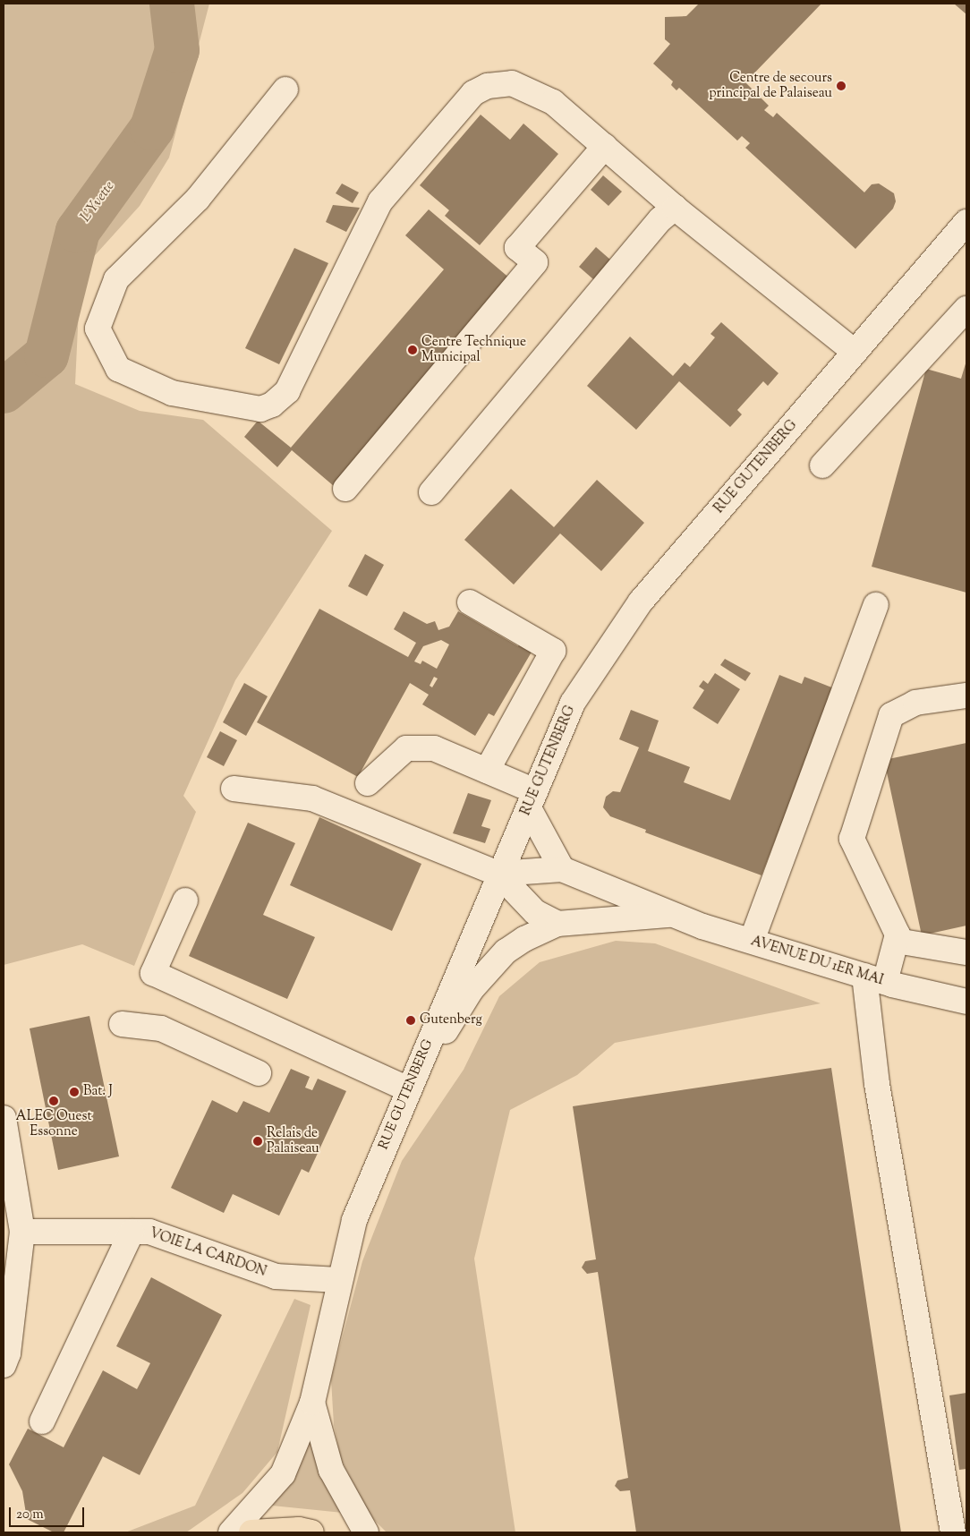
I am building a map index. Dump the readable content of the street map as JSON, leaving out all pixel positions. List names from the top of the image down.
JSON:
{
  "streets": {
    "street": ["RUE GUTENBERG", "AVENUE DU 1ER MAI", "VOIE LA CARDON"]
  },
  "crossings": [
    ["RUE GUTENBERG", "AVENUE DU 1ER MAI"],
    ["RUE GUTENBERG", "VOIE LA CARDON"]
  ],
  "water": ["L'Yvette"],
  "places": [
    "Centre de secours principal de Palaiseau",
    "Centre Technique Municipal",
    "Gutenberg",
    "Bat. J",
    "ALEC Ouest Essonne",
    "Relais de Palaiseau"
  ],
  "scale_bar": "20 m"
}
